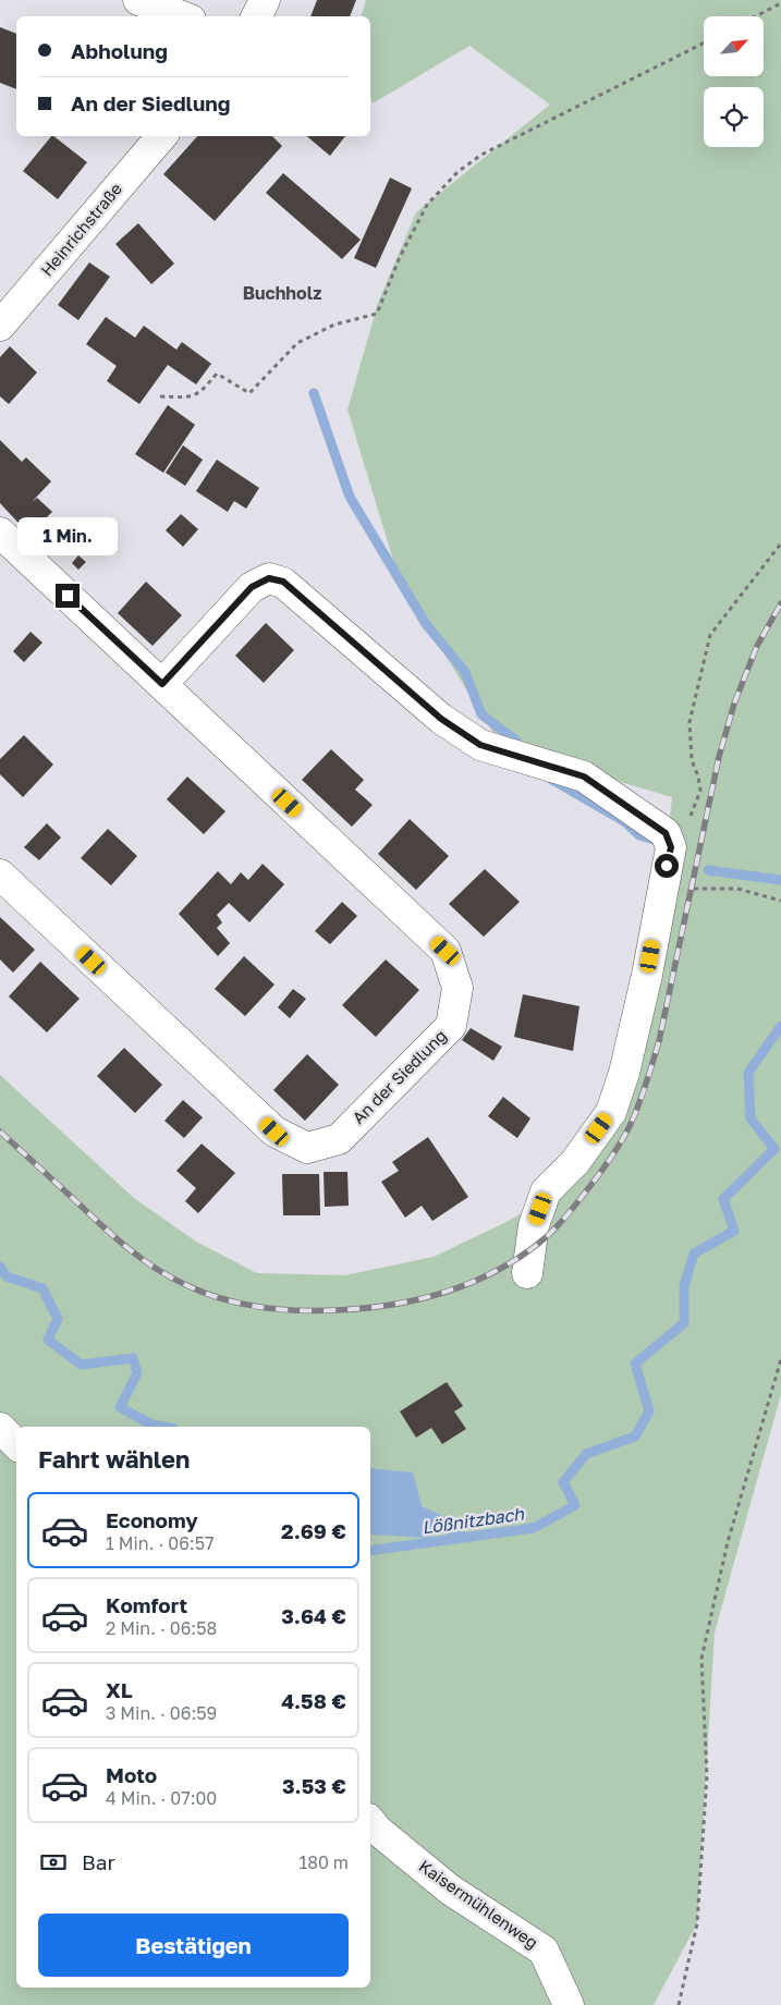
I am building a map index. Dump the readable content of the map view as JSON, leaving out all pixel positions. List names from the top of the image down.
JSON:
{
  "streets": {
    "street": ["Heinrichstraße", "An der Siedlung", "Kaisermühlenweg"]
  },
  "districts": ["Buchholz"],
  "water": ["Lößnitzbach"],
  "north": "top right",
  "page": {
    "banner": ["Abholung", "An der Siedlung"],
    "bubble": "1 Min.",
    "heading": "Fahrt wählen",
    "list": [
      {
        "name": "Economy",
        "note": "1 Min. · 06:57",
        "value": "2.69 €"
      },
      {
        "name": "Komfort",
        "note": "2 Min. · 06:58",
        "value": "3.64 €"
      },
      {
        "name": "XL",
        "note": "3 Min. · 06:59",
        "value": "4.58 €"
      },
      {
        "name": "Moto",
        "note": "4 Min. · 07:00",
        "value": "3.53 €"
      }
    ],
    "pay": ["Bar", "180 m"],
    "buttons": "Bestätigen"
  }
}
